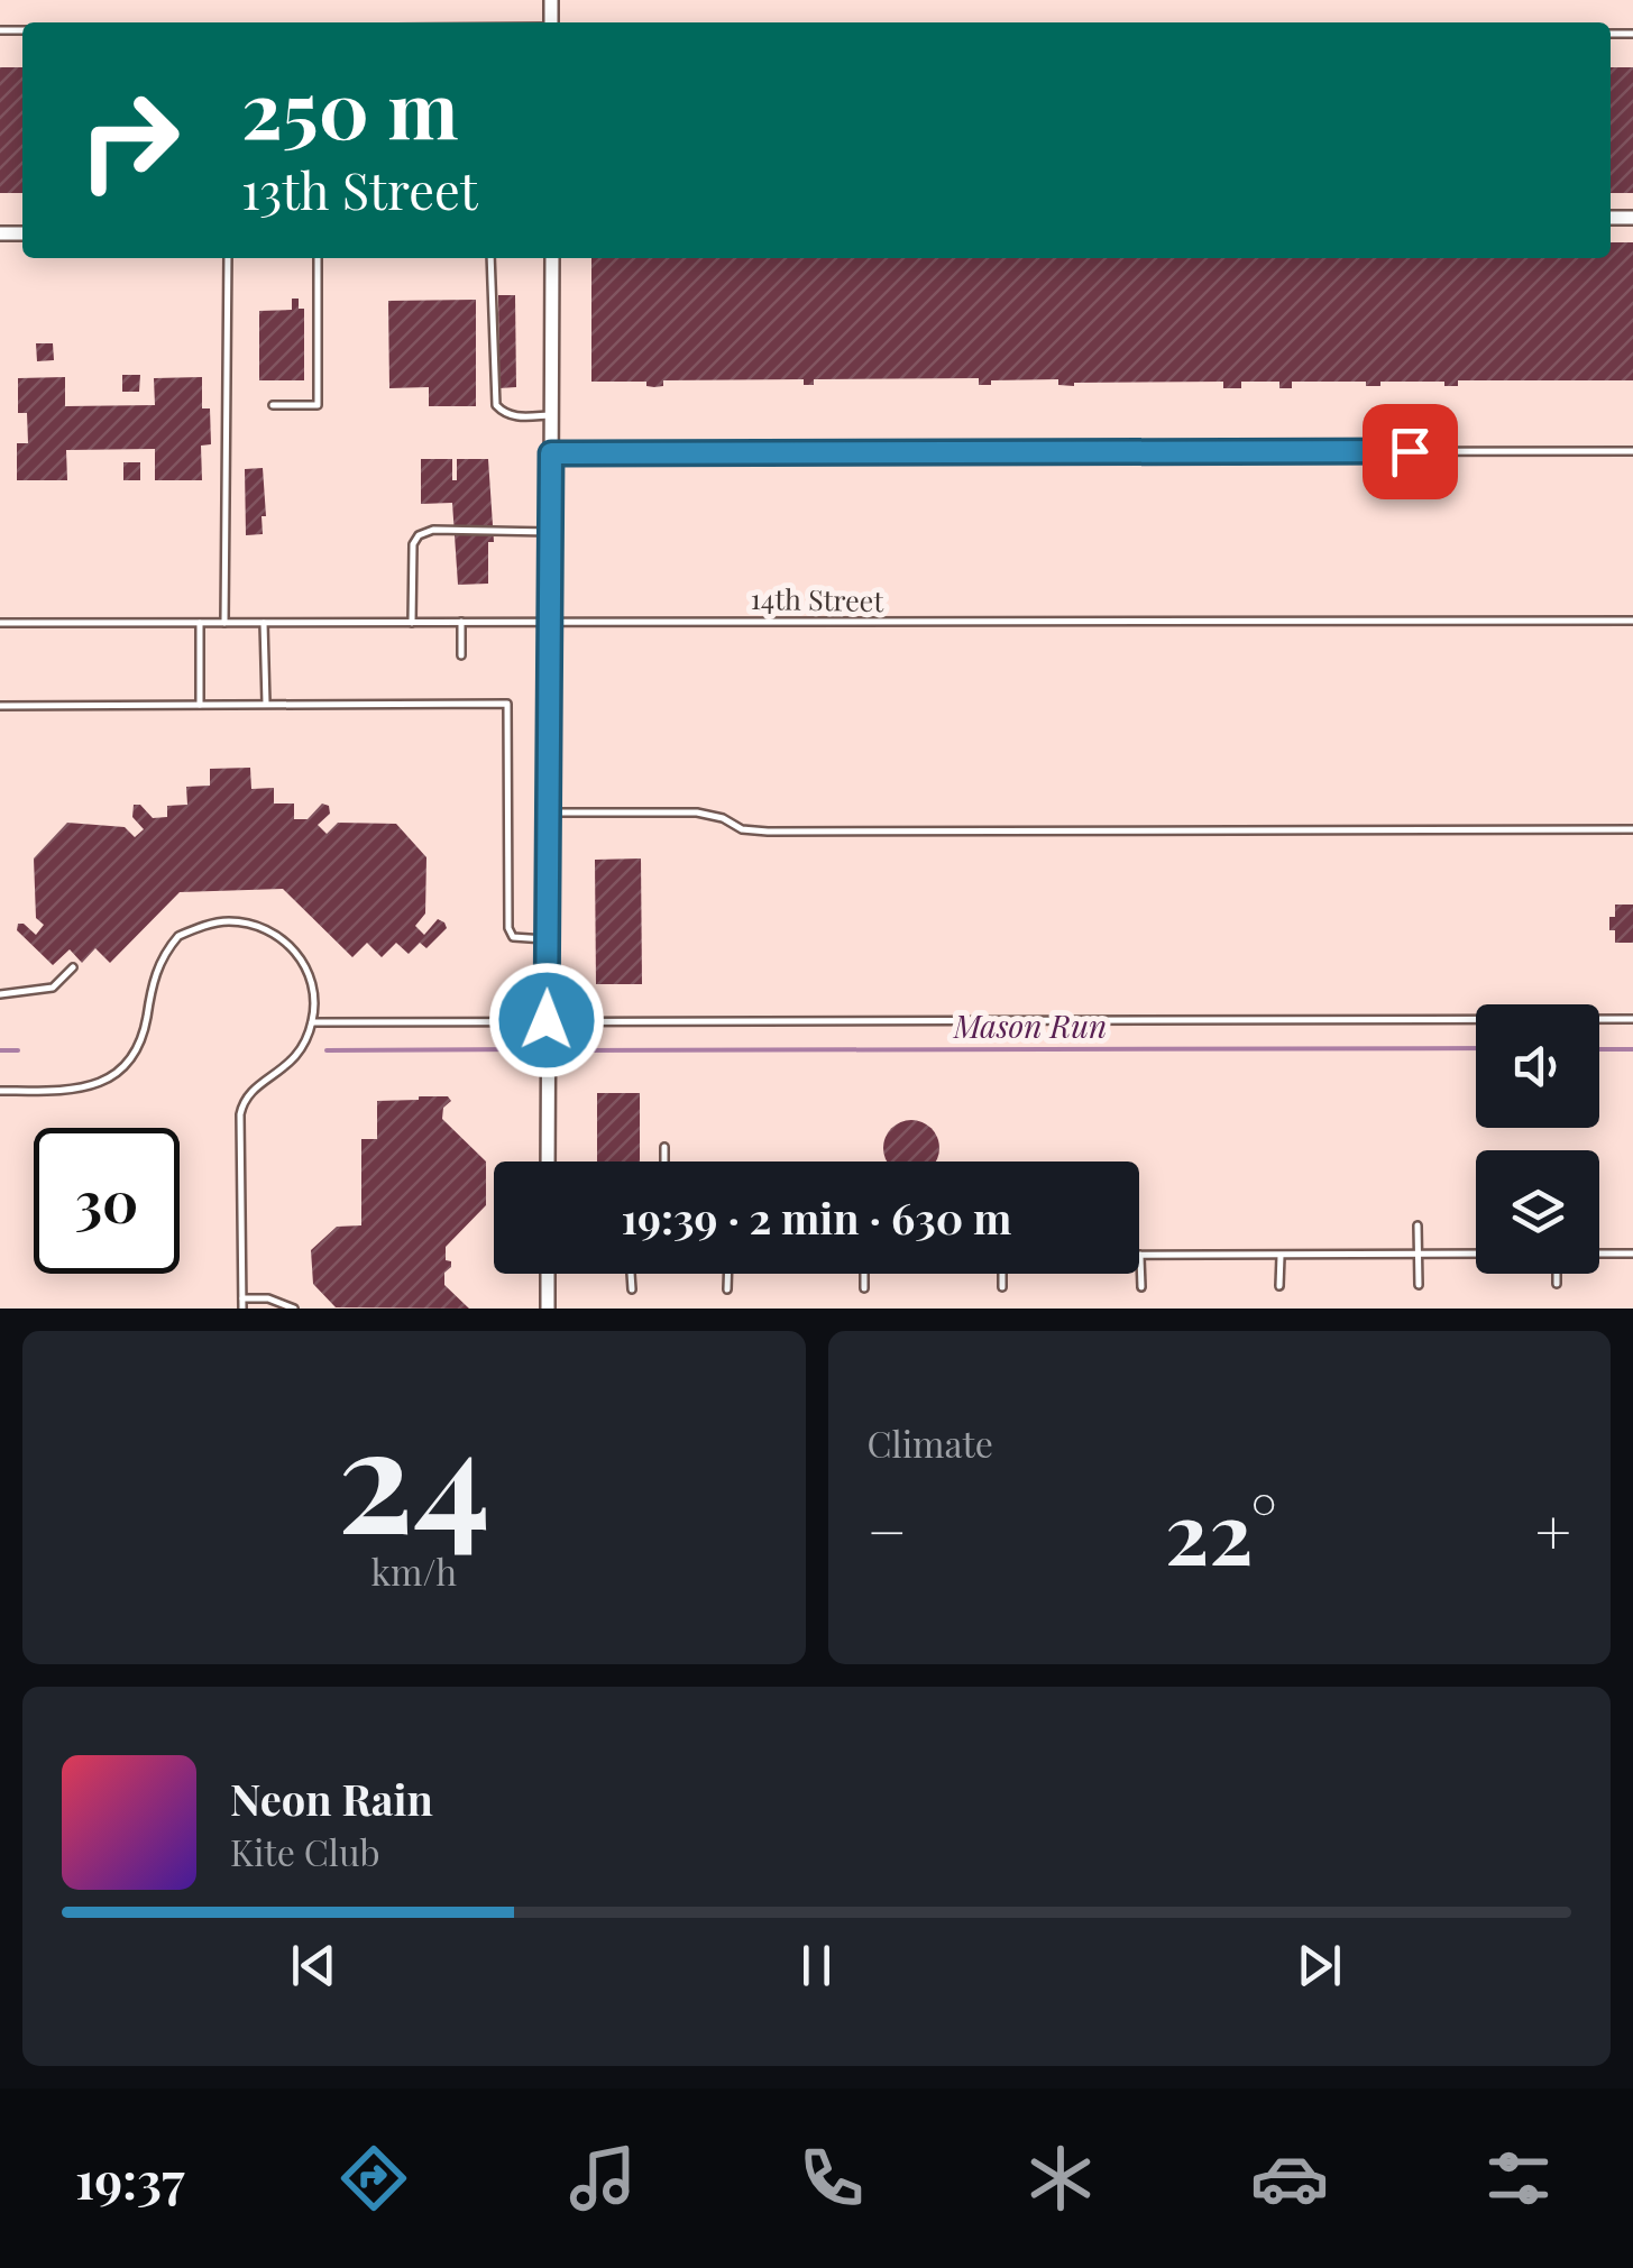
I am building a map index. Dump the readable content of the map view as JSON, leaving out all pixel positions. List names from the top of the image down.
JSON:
{
  "streets": {
    "lane": ["14th Street"]
  },
  "water": ["Mason Run"],
  "page": {
    "turn": ["250 m", "13th Street"],
    "limit": "30",
    "trip": "19:39 · 2 min · 630 m",
    "tile": [
      ["24", "km/h"],
      "Climate"
    ],
    "heat": ["−", "22°", "+"],
    "song": ["Neon Rain", "Kite Club"],
    "tabs": "19:37"
  }
}
